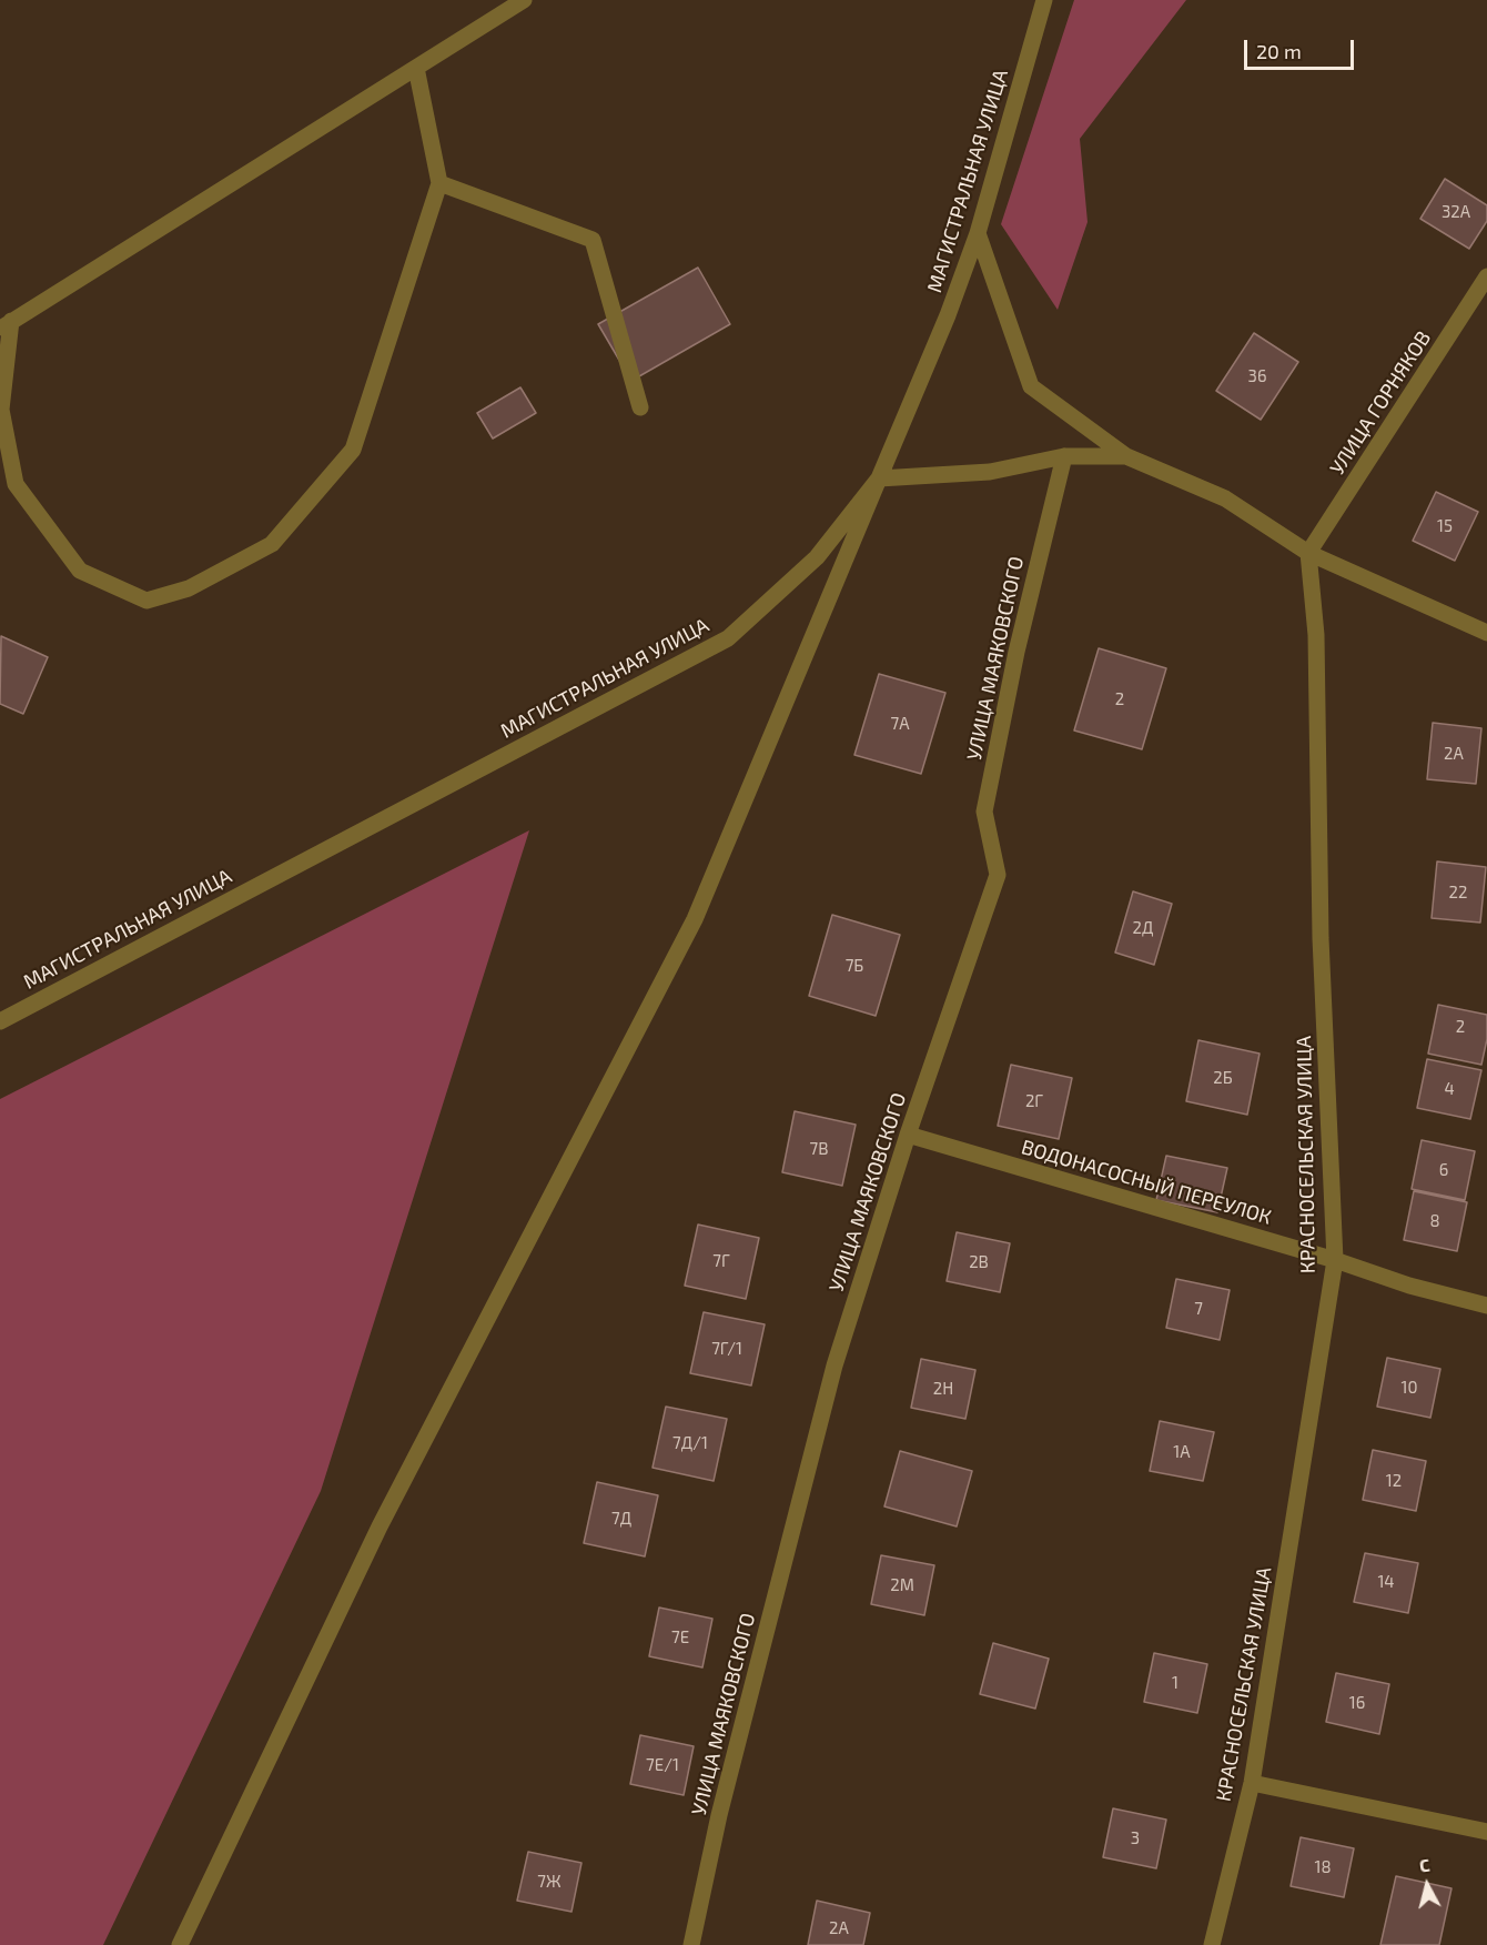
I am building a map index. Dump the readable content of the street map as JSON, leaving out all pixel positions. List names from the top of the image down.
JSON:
{
  "streets": {
    "street": [
      "МАГИСТРАЛЬНАЯ УЛИЦА",
      "УЛИЦА ГОРНЯКОВ",
      "УЛИЦА МАЯКОВСКОГО",
      "КРАСНОСЕЛЬСКАЯ УЛИЦА",
      "ВОДОНАСОСНЫЙ ПЕРЕУЛОК"
    ]
  },
  "crossings": [
    ["УЛИЦА ГОРНЯКОВ", "КРАСНОСЕЛЬСКАЯ УЛИЦА"],
    ["УЛИЦА МАЯКОВСКОГО", "ВОДОНАСОСНЫЙ ПЕРЕУЛОК"],
    ["КРАСНОСЕЛЬСКАЯ УЛИЦА", "ВОДОНАСОСНЫЙ ПЕРЕУЛОК"]
  ],
  "house_numbers": [
    "32А",
    "36",
    "15",
    "2",
    "7А",
    "2А",
    "22",
    "2Д",
    "7Б",
    "2",
    "2Б",
    "4",
    "2Г",
    "7В",
    "6",
    "8",
    "7Г",
    "2В",
    "7",
    "7Г/1",
    "10",
    "2Н",
    "7Д/1",
    "1А",
    "12",
    "7Д",
    "14",
    "2М",
    "7Е",
    "1",
    "16",
    "7Е/1",
    "3",
    "18",
    "7Ж",
    "2А"
  ],
  "scale_bar": "20 m",
  "north": "top"
}
